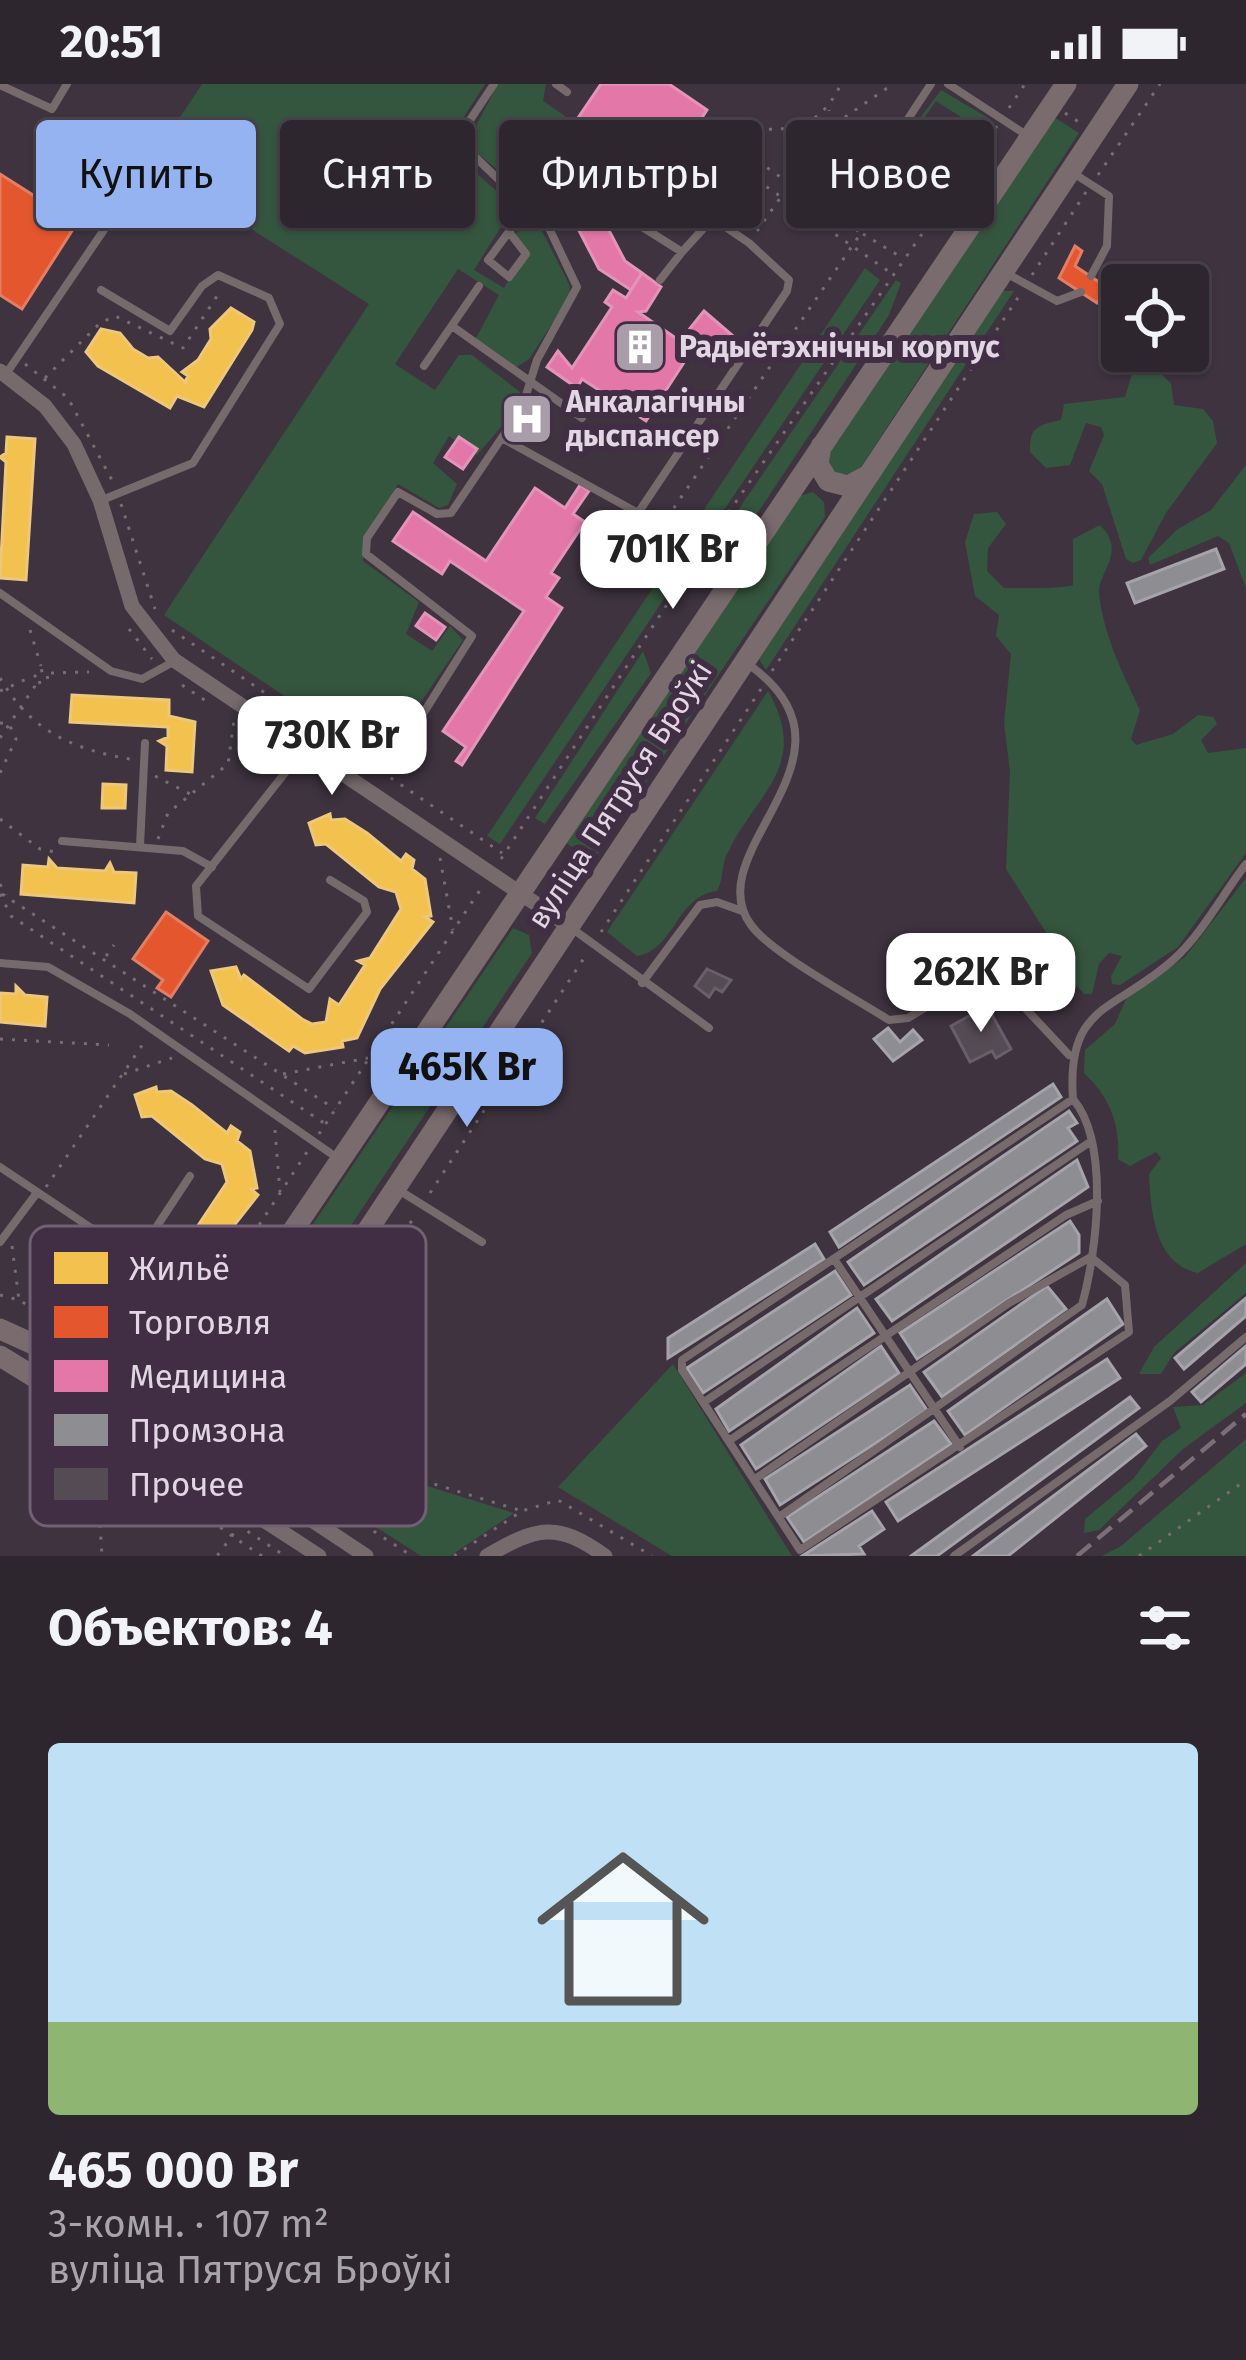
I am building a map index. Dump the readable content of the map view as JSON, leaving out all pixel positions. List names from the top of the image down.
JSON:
{
  "streets": {
    "main road": ["вуліца Пятруся Броўкі"]
  },
  "places": {
    "building": ["Радыётэхнічны корпус"],
    "hospital": ["Анкалагічны дыспансер"]
  },
  "legend": [
    "Жильё",
    "Торговля",
    "Медицина",
    "Промзона",
    "Прочее"
  ],
  "page": {
    "status": "20:51",
    "chip": [
      "Купить",
      "Снять",
      "Фильтры",
      "Новое"
    ],
    "price": [
      "701K Br",
      "730K Br",
      "262K Br",
      "465K Br"
    ],
    "heading": "Объектов: 4",
    "list": [
      {
        "name": "465 000 Br",
        "note": "3-комн. · 107 m² · вуліца Пятруся Броўкі"
      }
    ]
  }
}
